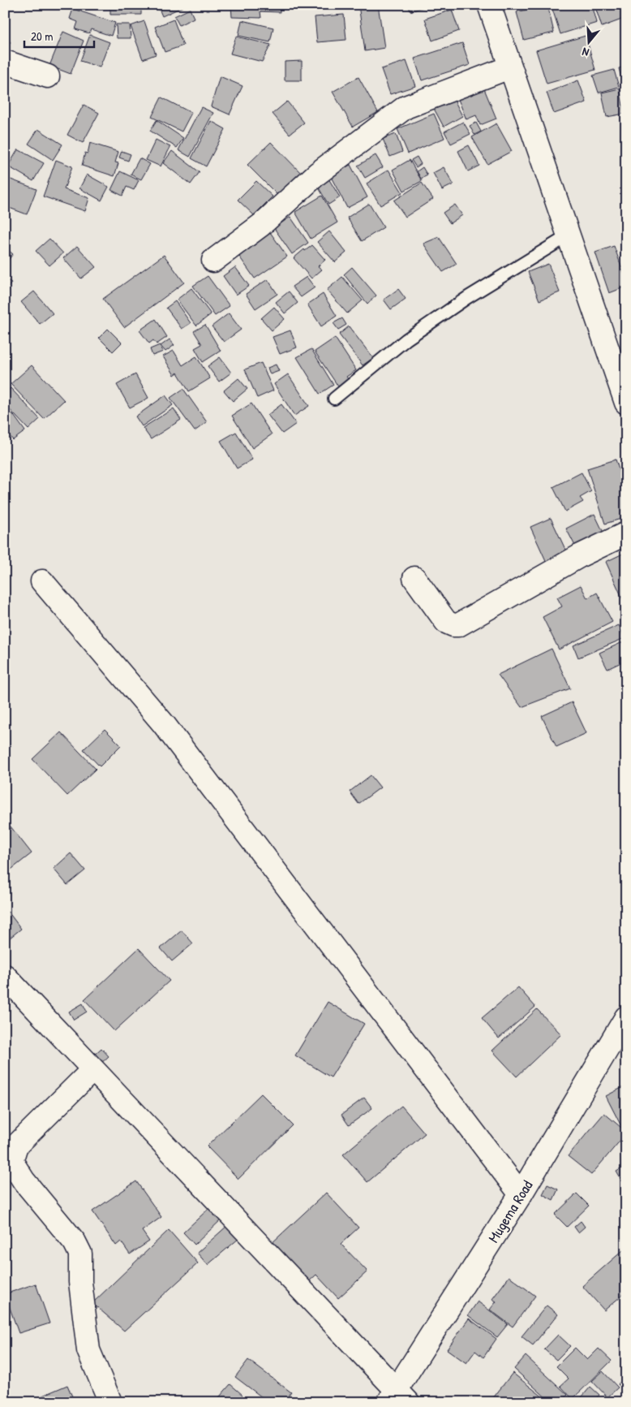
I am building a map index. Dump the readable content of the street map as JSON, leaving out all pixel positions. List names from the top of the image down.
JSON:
{
  "streets": {
    "street": ["Mugema Road"]
  },
  "scale_bar": "20 m",
  "north": "bottom"
}
